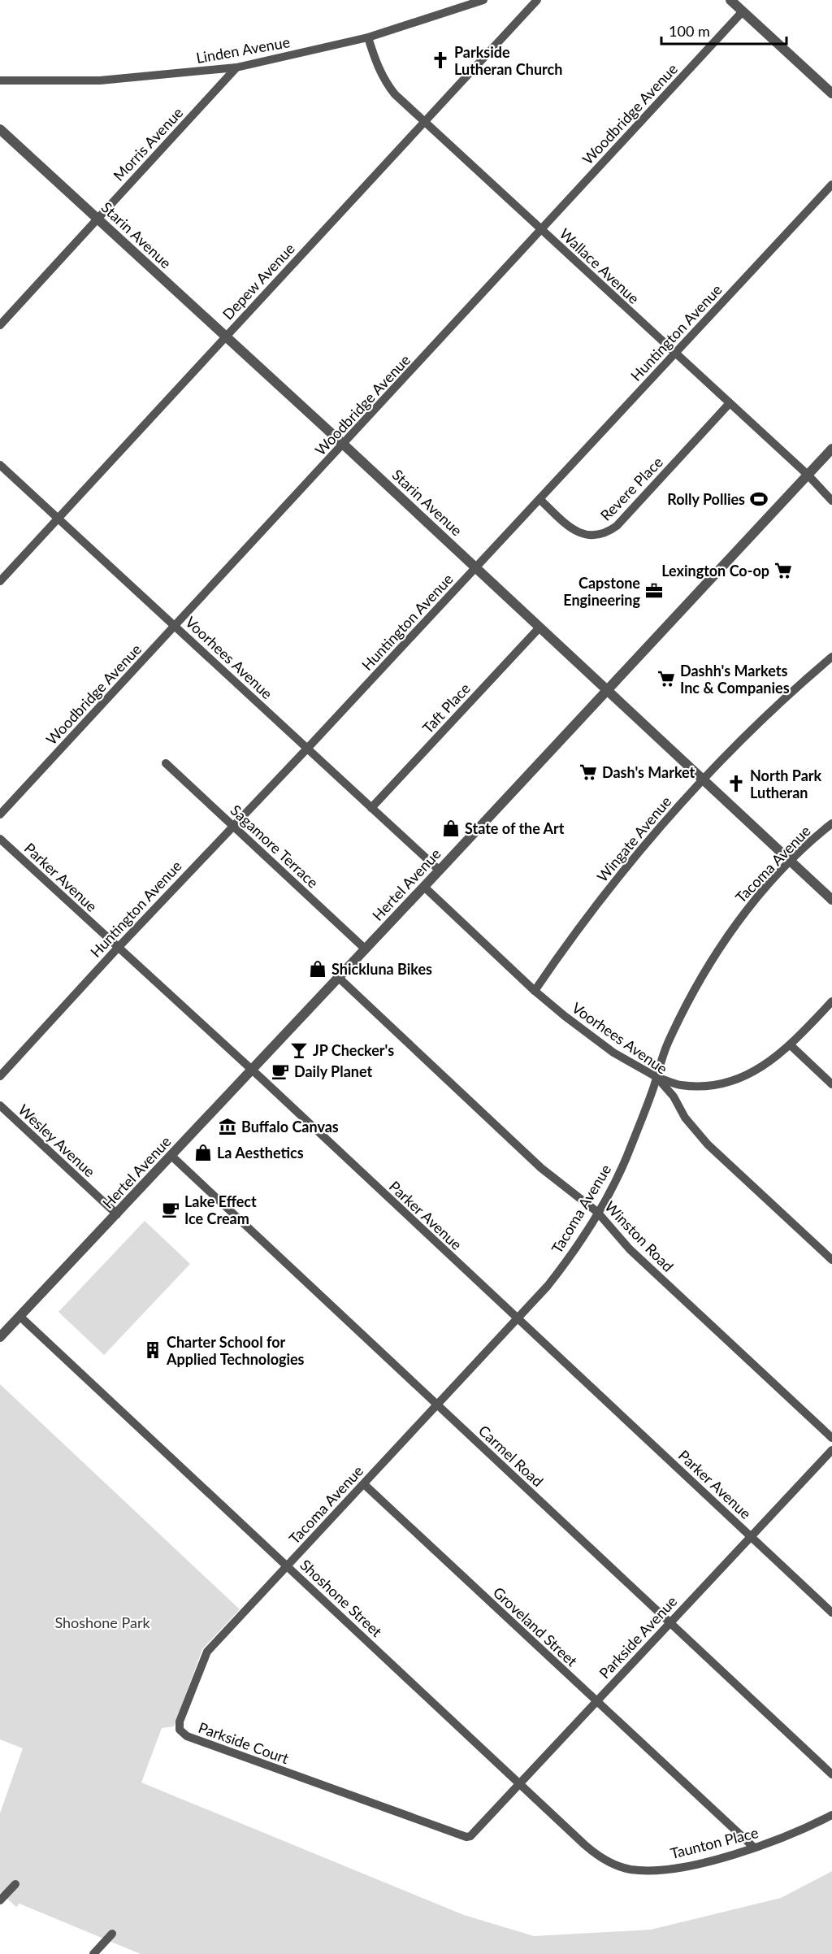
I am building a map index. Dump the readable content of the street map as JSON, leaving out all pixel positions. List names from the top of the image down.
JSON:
{
  "streets": {
    "street": [
      "Linden Avenue",
      "Woodbridge Avenue",
      "Morris Avenue",
      "Starin Avenue",
      "Wallace Avenue",
      "Depew Avenue",
      "Huntington Avenue",
      "Revere Place",
      "Voorhees Avenue",
      "Taft Place",
      "Wingate Avenue",
      "Sagamore Terrace",
      "Tacoma Avenue",
      "Parker Avenue",
      "Hertel Avenue",
      "Wesley Avenue",
      "Winston Road",
      "Carmel Road",
      "Shoshone Street",
      "Groveland Street",
      "Parkside Avenue",
      "Parkside Court",
      "Taunton Place"
    ]
  },
  "crossings": [
    ["Linden Avenue", "Morris Avenue"],
    ["Linden Avenue", "Wallace Avenue"],
    ["Woodbridge Avenue", "Starin Avenue"],
    ["Woodbridge Avenue", "Wallace Avenue"],
    ["Woodbridge Avenue", "Voorhees Avenue"],
    ["Morris Avenue", "Starin Avenue"],
    ["Starin Avenue", "Depew Avenue"],
    ["Starin Avenue", "Huntington Avenue"],
    ["Starin Avenue", "Taft Place"],
    ["Starin Avenue", "Wingate Avenue"],
    ["Starin Avenue", "Tacoma Avenue"],
    ["Starin Avenue", "Hertel Avenue"],
    ["Wallace Avenue", "Depew Avenue"],
    ["Wallace Avenue", "Huntington Avenue"],
    ["Wallace Avenue", "Revere Place"],
    ["Wallace Avenue", "Hertel Avenue"],
    ["Depew Avenue", "Voorhees Avenue"],
    ["Huntington Avenue", "Revere Place"],
    ["Huntington Avenue", "Voorhees Avenue"],
    ["Huntington Avenue", "Sagamore Terrace"],
    ["Huntington Avenue", "Parker Avenue"],
    ["Voorhees Avenue", "Taft Place"],
    ["Voorhees Avenue", "Wingate Avenue"],
    ["Voorhees Avenue", "Tacoma Avenue"],
    ["Voorhees Avenue", "Hertel Avenue"],
    ["Sagamore Terrace", "Hertel Avenue"],
    ["Tacoma Avenue", "Parker Avenue"],
    ["Tacoma Avenue", "Winston Road"],
    ["Tacoma Avenue", "Carmel Road"],
    ["Tacoma Avenue", "Shoshone Street"],
    ["Tacoma Avenue", "Groveland Street"],
    ["Tacoma Avenue", "Parkside Court"],
    ["Parker Avenue", "Hertel Avenue"],
    ["Parker Avenue", "Parkside Avenue"],
    ["Hertel Avenue", "Wesley Avenue"],
    ["Hertel Avenue", "Winston Road"],
    ["Hertel Avenue", "Carmel Road"],
    ["Hertel Avenue", "Shoshone Street"],
    ["Carmel Road", "Parkside Avenue"],
    ["Shoshone Street", "Parkside Avenue"],
    ["Shoshone Street", "Parkside Court"],
    ["Shoshone Street", "Taunton Place"],
    ["Groveland Street", "Parkside Avenue"],
    ["Groveland Street", "Taunton Place"],
    ["Parkside Avenue", "Parkside Court"]
  ],
  "parks": ["Shoshone Park"],
  "places": {
    "church": ["Parkside Lutheran Church", "North Park Lutheran"],
    "sports": ["Rolly Pollies"],
    "supermarket": ["Lexington Co-op", "Dashh's Markets Inc & Companies", "Dash's Market"],
    "office": ["Capstone Engineering"],
    "shop": ["State of the Art", "Shickluna Bikes", "La Aesthetics"],
    "bar": ["JP Checker's"],
    "cafe": ["Daily Planet", "Lake Effect Ice Cream"],
    "museum": ["Buffalo Canvas"],
    "building": ["Charter School for Applied Technologies"]
  },
  "scale_bar": "100 m"
}
